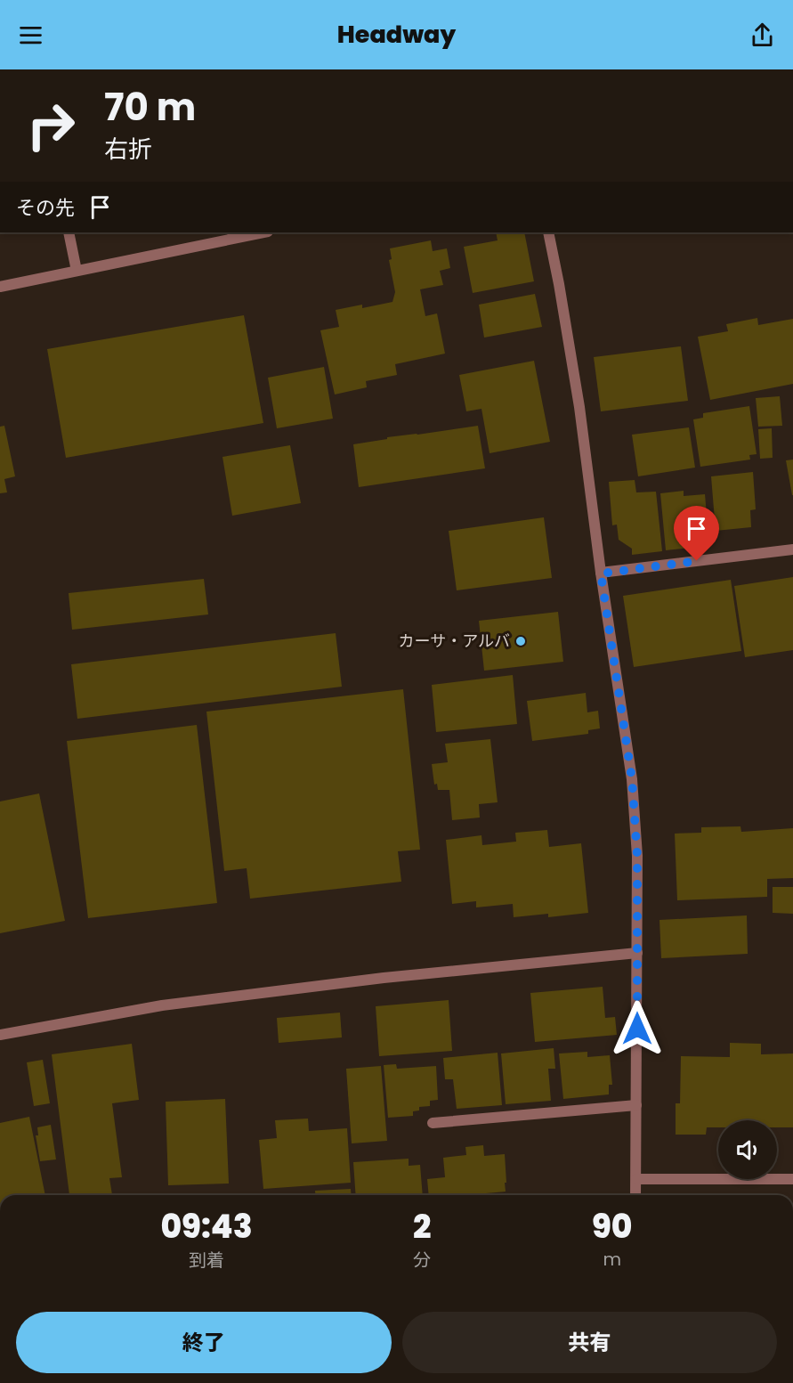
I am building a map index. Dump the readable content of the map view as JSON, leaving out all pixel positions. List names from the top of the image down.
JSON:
{
  "places": ["カーサ・アルバ"],
  "page": {
    "header": "Headway",
    "turn": ["70 m", "右折"],
    "then": "その先",
    "eta": [
      "09:43",
      "到着",
      "2",
      "分",
      "90",
      "m"
    ],
    "buttons": ["終了", "共有"]
  }
}
